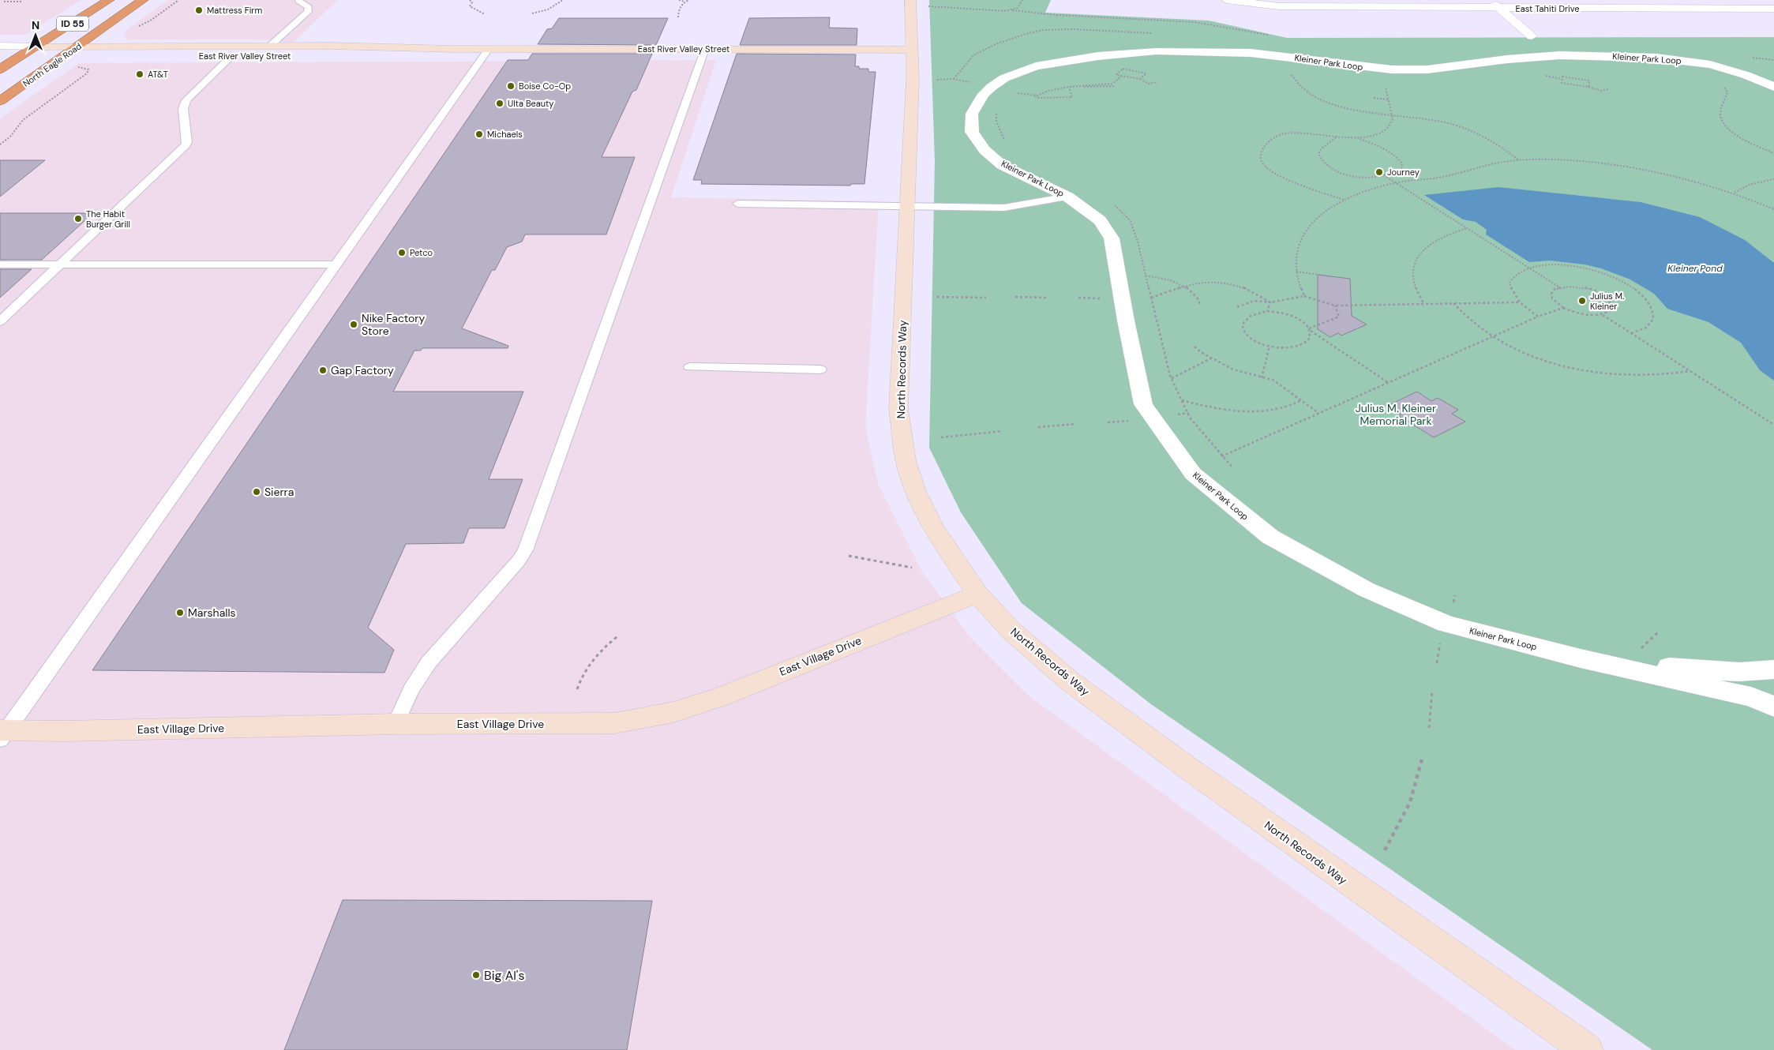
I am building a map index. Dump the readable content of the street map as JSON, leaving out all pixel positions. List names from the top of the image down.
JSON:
{
  "streets": {
    "highway": ["ID 55", "North Eagle Road"],
    "street": [
      "East Tahiti Drive",
      "East River Valley Street",
      "Kleiner Park Loop",
      "North Records Way",
      "East Village Drive"
    ]
  },
  "crossings": [
    ["ID 55", "East River Valley Street"],
    ["East River Valley Street", "North Eagle Road"],
    ["East River Valley Street", "North Records Way"],
    ["North Records Way", "East Village Drive"]
  ],
  "water": ["Kleiner Pond"],
  "parks": ["Julius M. Kleiner Memorial Park"],
  "places": [
    "Mattress Firm",
    "AT&T",
    "Boise Co-Op",
    "Ulta Beauty",
    "Michaels",
    "Journey",
    "The Habit Burger Grill",
    "Petco",
    "Julius M. Kleiner",
    "Nike Factory Store",
    "Gap Factory",
    "Sierra",
    "Marshalls",
    "Big Al's"
  ],
  "north": "top"
}
